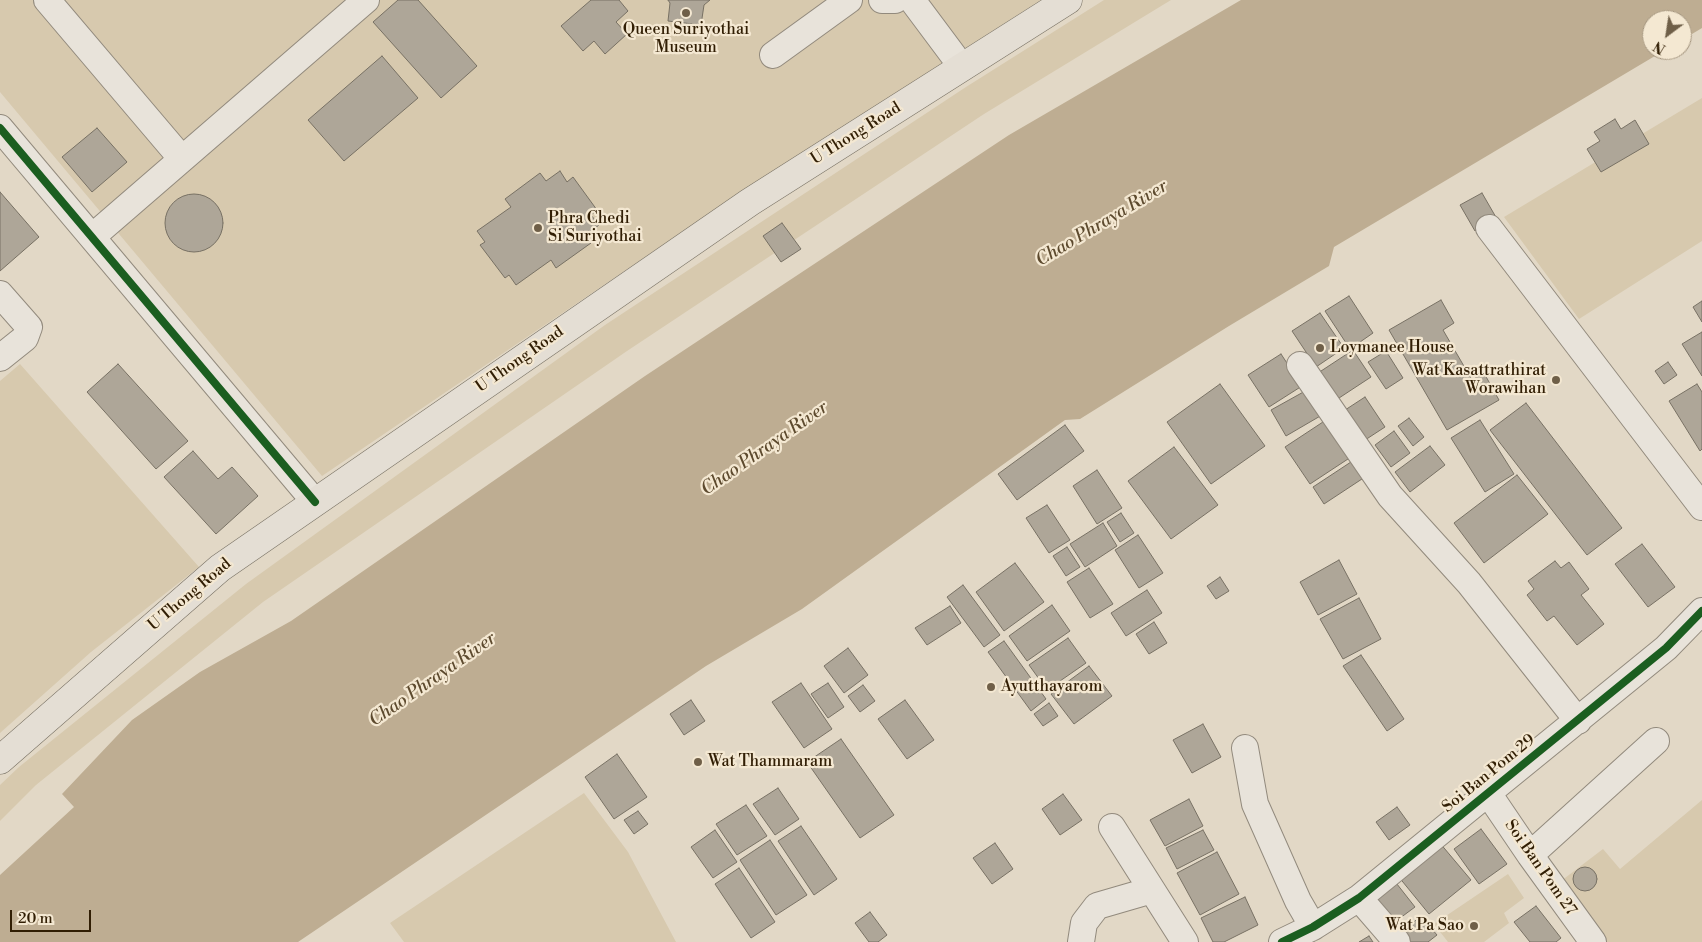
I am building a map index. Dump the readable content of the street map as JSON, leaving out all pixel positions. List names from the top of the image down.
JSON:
{
  "streets": {
    "main road": ["U Thong Road"],
    "street": ["Soi Ban Pom 29", "Soi Ban Pom 27"]
  },
  "crossings": [
    ["Soi Ban Pom 29", "Soi Ban Pom 27"]
  ],
  "water": ["Chao Phraya River"],
  "places": [
    "Queen Suriyothai Museum",
    "Phra Chedi Si Suriyothai",
    "Loymanee House",
    "Wat Kasattrathirat Worawihan",
    "Ayutthayarom",
    "Wat Thammaram",
    "Wat Pa Sao"
  ],
  "scale_bar": "20 m",
  "north": "bottom left"
}
